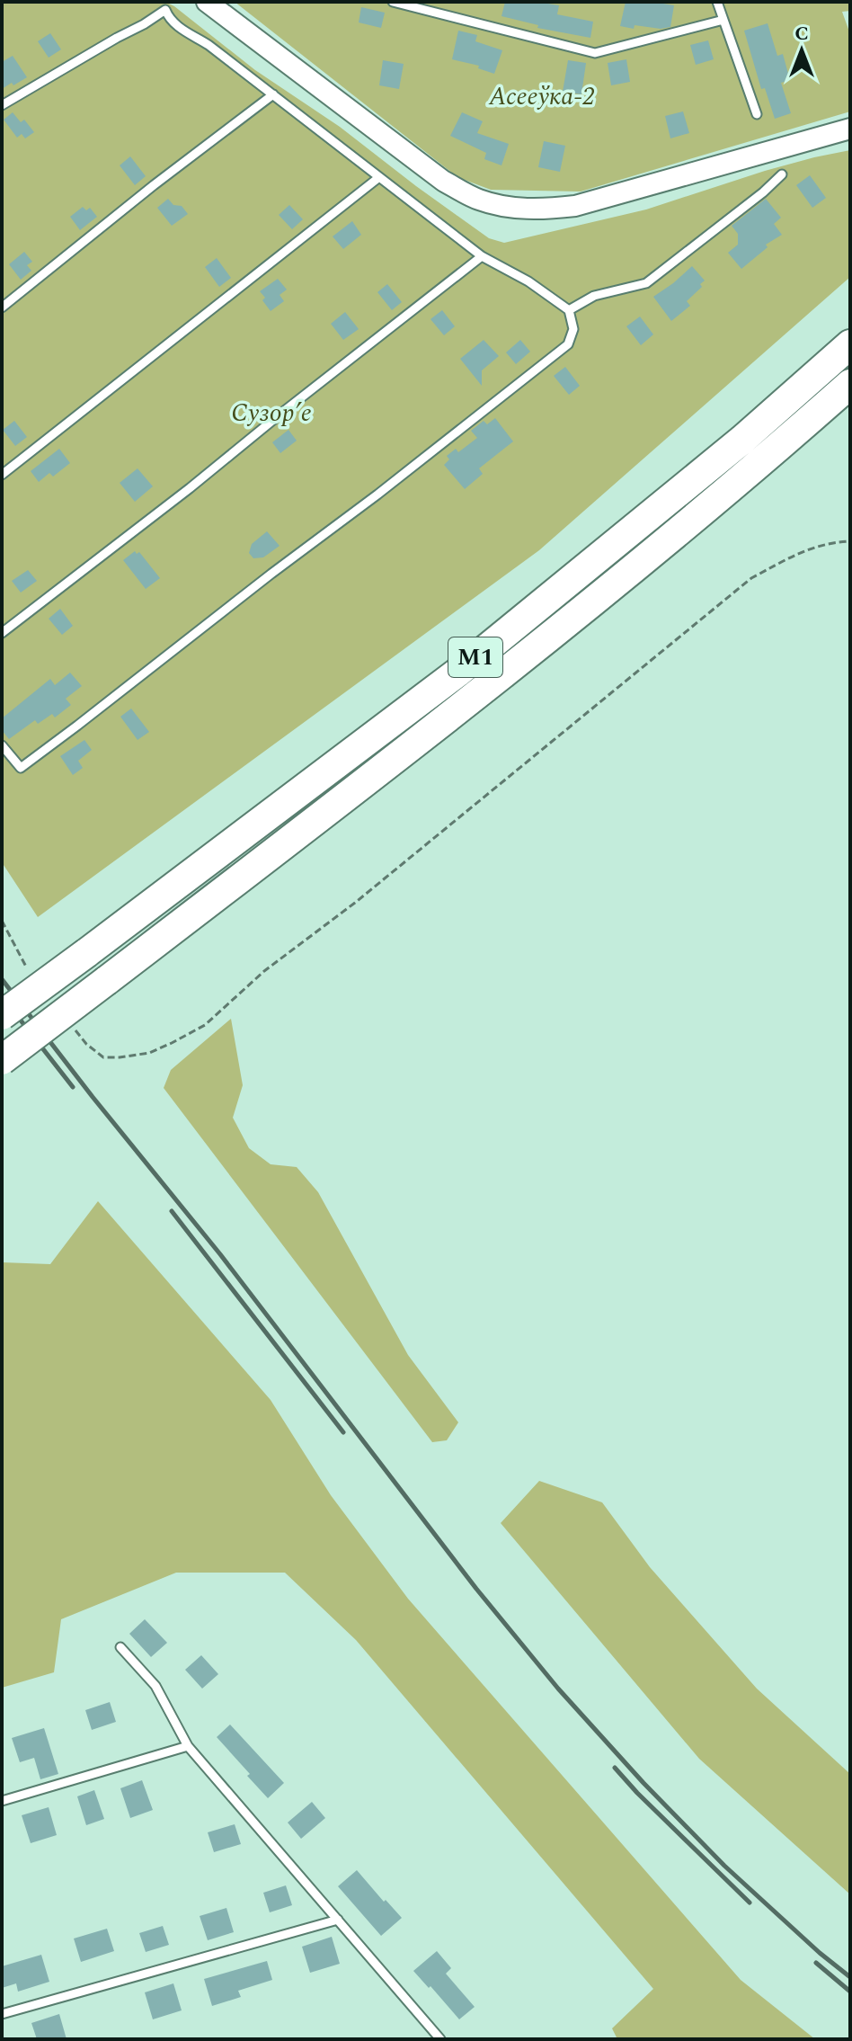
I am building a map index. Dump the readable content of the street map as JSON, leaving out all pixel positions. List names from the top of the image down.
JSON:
{
  "streets": {
    "highway": ["М1"]
  },
  "parks": ["Асееўка-2", "Сузорʼе"],
  "north": "top"
}
